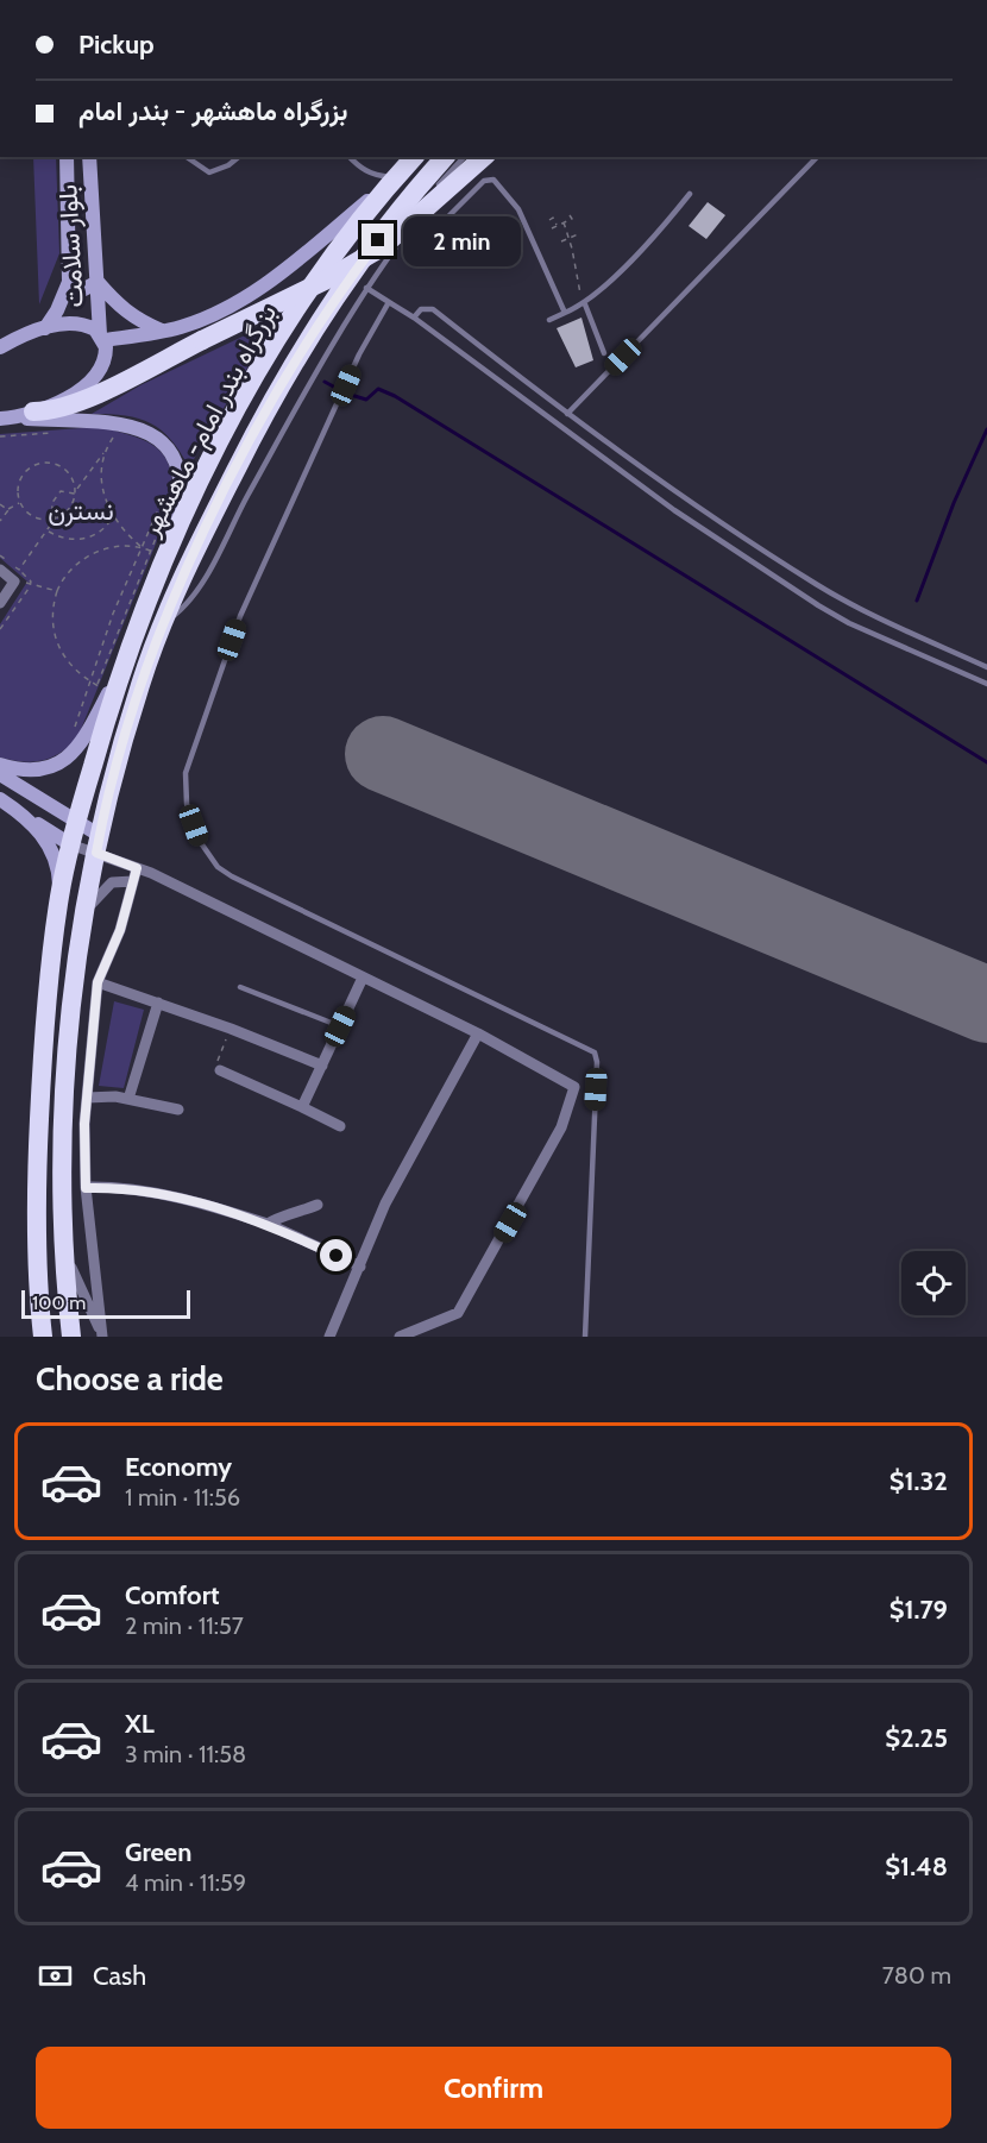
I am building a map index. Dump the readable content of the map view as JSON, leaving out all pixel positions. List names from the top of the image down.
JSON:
{
  "streets": {
    "highway": ["بزرگراه بندر امام- ماهشهر"],
    "main road": ["بلوار سلامت"]
  },
  "parks": ["نسترن"],
  "scale_bar": "100 m",
  "page": {
    "banner": ["Pickup", "بزرگراه ماهشهر - بندر امام"],
    "bubble": "2 min",
    "scale": "100 m",
    "heading": "Choose a ride",
    "list": [
      {
        "name": "Economy",
        "note": "1 min · 11:56",
        "value": "$1.32"
      },
      {
        "name": "Comfort",
        "note": "2 min · 11:57",
        "value": "$1.79"
      },
      {
        "name": "XL",
        "note": "3 min · 11:58",
        "value": "$2.25"
      },
      {
        "name": "Green",
        "note": "4 min · 11:59",
        "value": "$1.48"
      }
    ],
    "pay": ["Cash", "780 m"],
    "buttons": "Confirm"
  }
}
